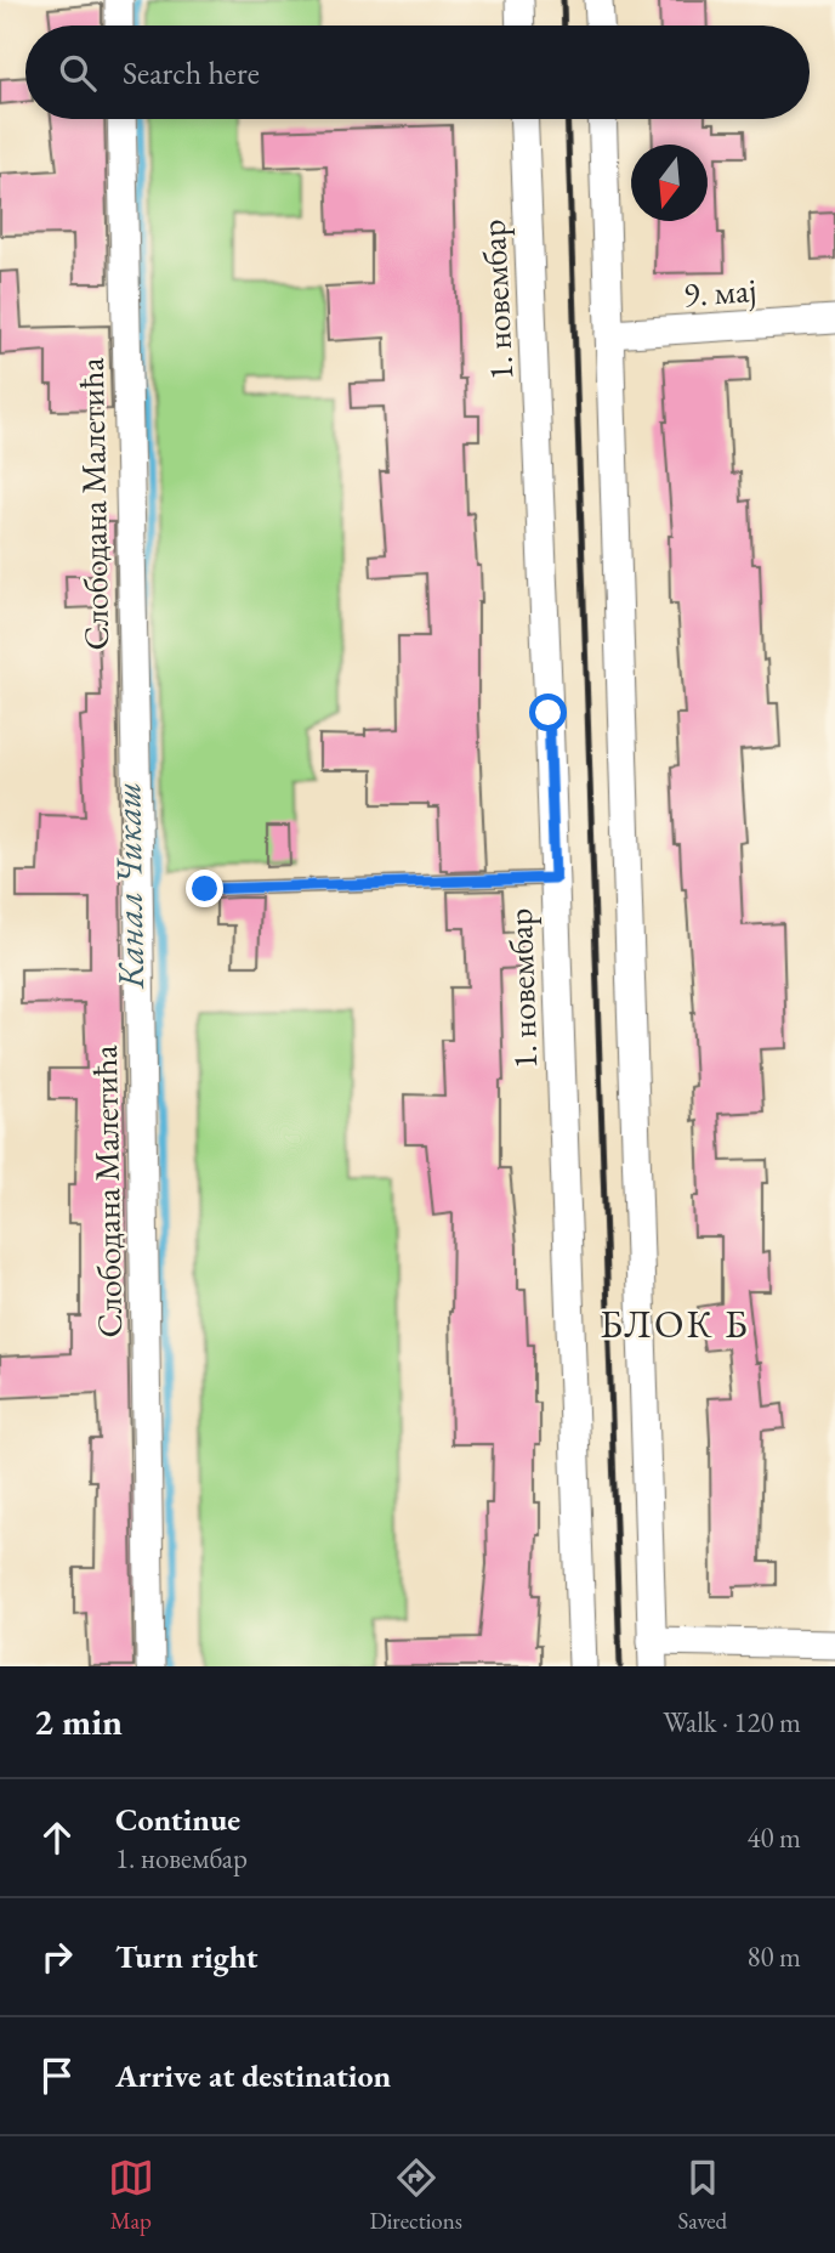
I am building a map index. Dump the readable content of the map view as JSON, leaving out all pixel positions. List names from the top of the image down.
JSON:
{
  "streets": {
    "street": ["9. мај", "1. новембар", "Слободана Малетића"]
  },
  "districts": ["БЛОК Б"],
  "water": ["Канал Чикаш"],
  "north": "bottom",
  "page": {
    "search": "Search here",
    "heading": ["2 min", "Walk · 120 m"],
    "list": [
      ["Continue", "1. новембар", "40 m"],
      ["Turn right", "80 m"],
      "Arrive at destination"
    ],
    "nav": ["Map", "Directions", "Saved"]
  }
}
